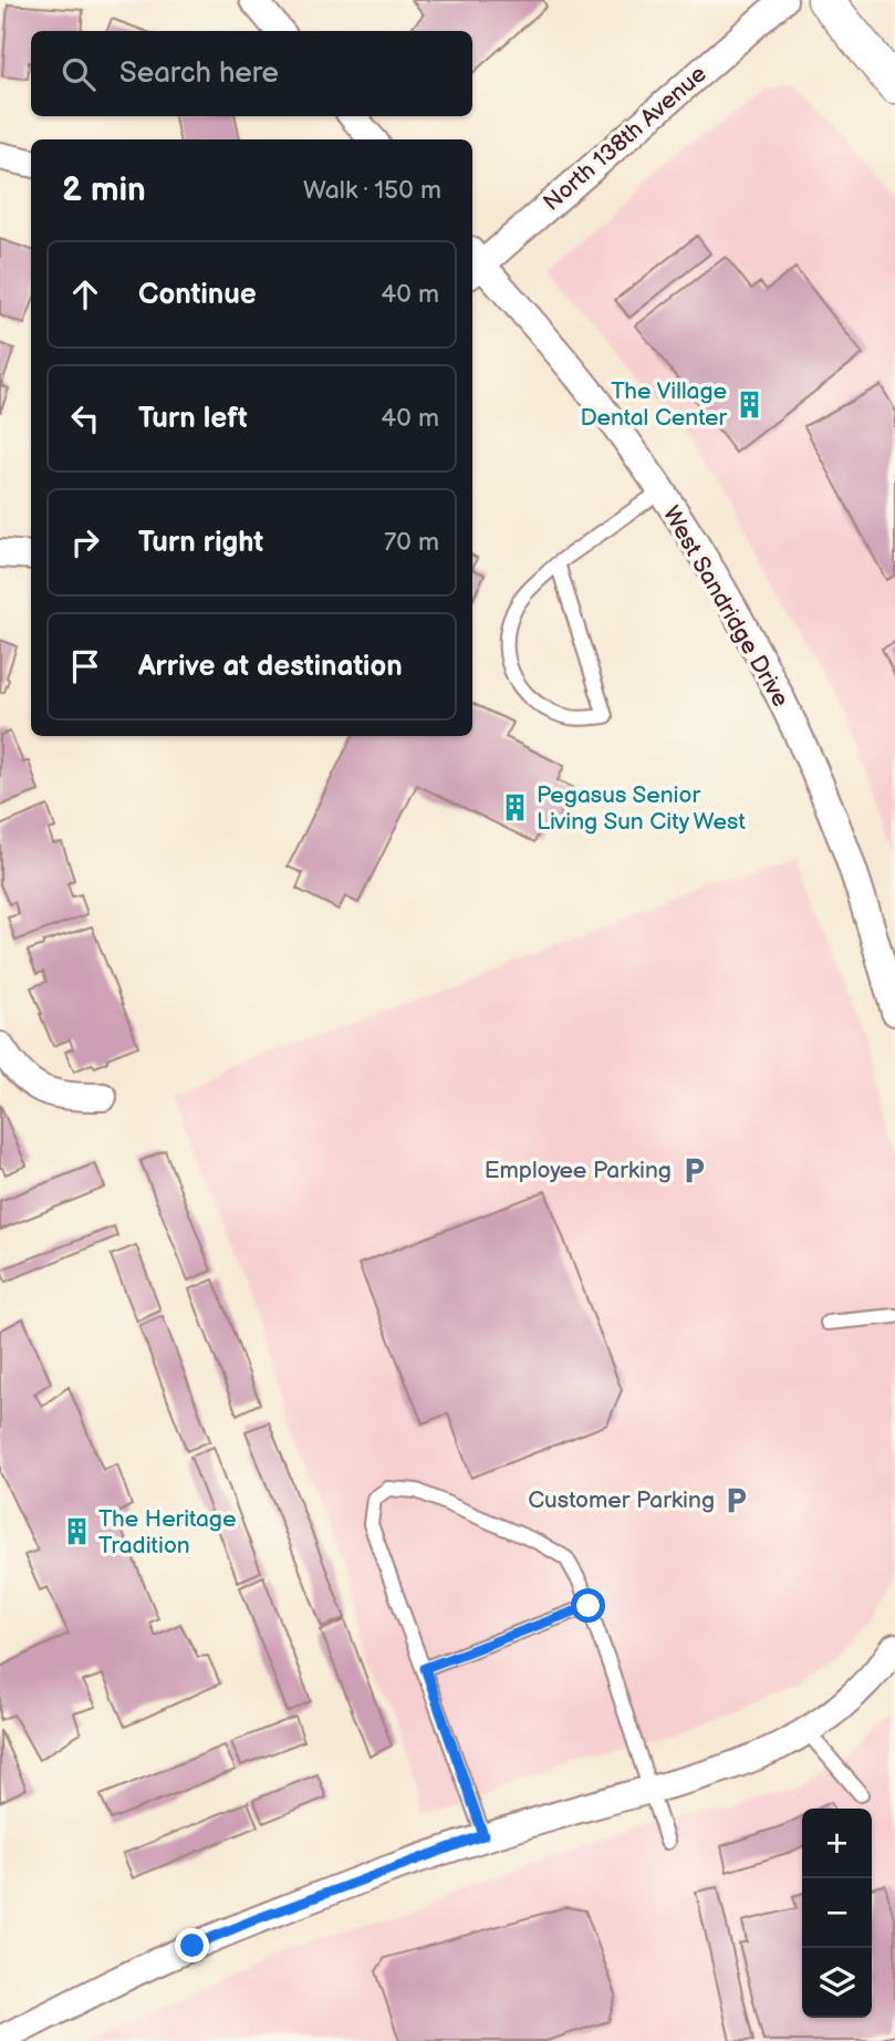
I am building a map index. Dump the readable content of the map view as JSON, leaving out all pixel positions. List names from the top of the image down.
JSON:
{
  "streets": {
    "street": ["North 138th Avenue", "West Sandridge Drive"]
  },
  "crossings": [
    ["North 138th Avenue", "West Sandridge Drive"]
  ],
  "places": {
    "building": ["The Village Dental Center", "Pegasus Senior Living Sun City West", "The Heritage Tradition"],
    "parking": ["Employee Parking", "Customer Parking"]
  },
  "page": {
    "search": "Search here",
    "heading": ["2 min", "Walk · 150 m"],
    "list": [
      ["Continue", "40 m"],
      ["Turn left", "40 m"],
      ["Turn right", "70 m"],
      "Arrive at destination"
    ],
    "map_buttons": ["+", "−"]
  }
}
